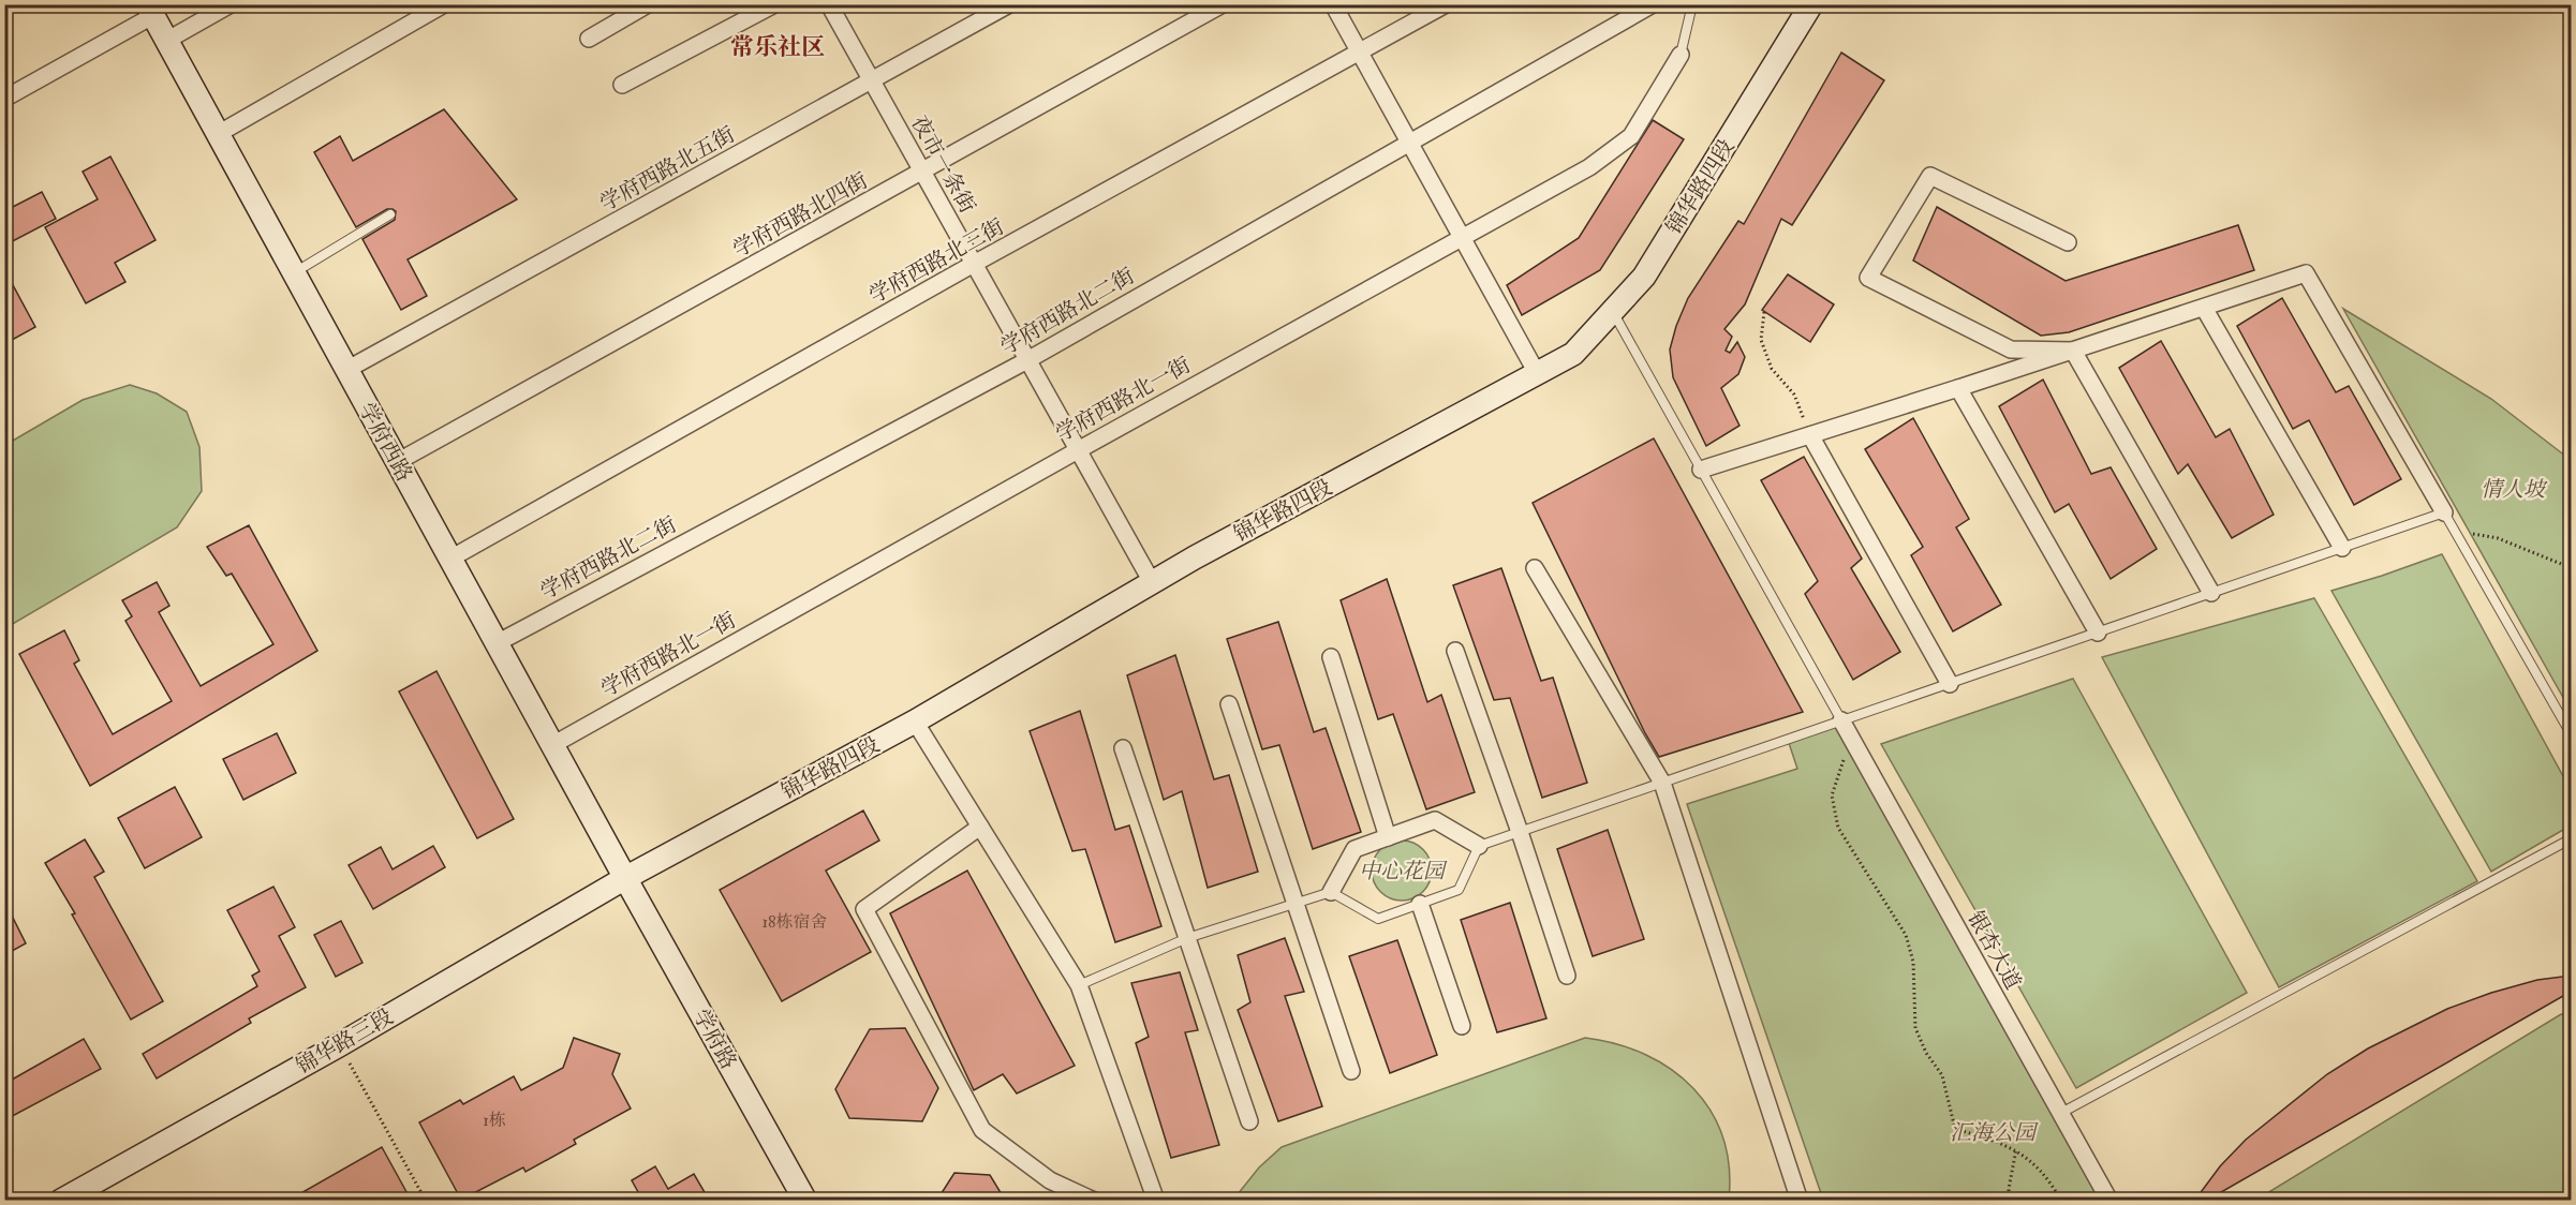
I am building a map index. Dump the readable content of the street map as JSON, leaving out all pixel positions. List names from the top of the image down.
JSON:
{
  "streets": {
    "main road": [
      "锦华路四段",
      "学府西路",
      "学府路",
      "锦华路三段"
    ],
    "street": [
      "夜市一条街",
      "学府西路北五街",
      "学府西路北四街",
      "学府西路北三街",
      "学府西路北二街",
      "学府西路北一街",
      "银杏大道"
    ]
  },
  "crossings": [
    ["夜市一条街", "学府西路北五街"],
    ["夜市一条街", "锦华路四段"],
    ["夜市一条街", "学府西路北四街"],
    ["夜市一条街", "学府西路北三街"],
    ["夜市一条街", "学府西路北二街"],
    ["夜市一条街", "学府西路北一街"],
    ["学府西路北五街", "学府西路"],
    ["锦华路四段", "学府西路"],
    ["锦华路四段", "学府路"],
    ["锦华路四段", "锦华路三段"],
    ["学府西路北四街", "学府西路"],
    ["学府西路北三街", "学府西路"],
    ["学府西路北二街", "学府西路"],
    ["学府西路北一街", "学府西路"],
    ["学府西路", "学府路"],
    ["学府西路", "锦华路三段"],
    ["学府路", "锦华路三段"]
  ],
  "districts": ["常乐社区"],
  "parks": ["情人坡", "中心花园", "汇海公园"],
  "house_numbers": ["18栋宿舍", "1栋"]
}
